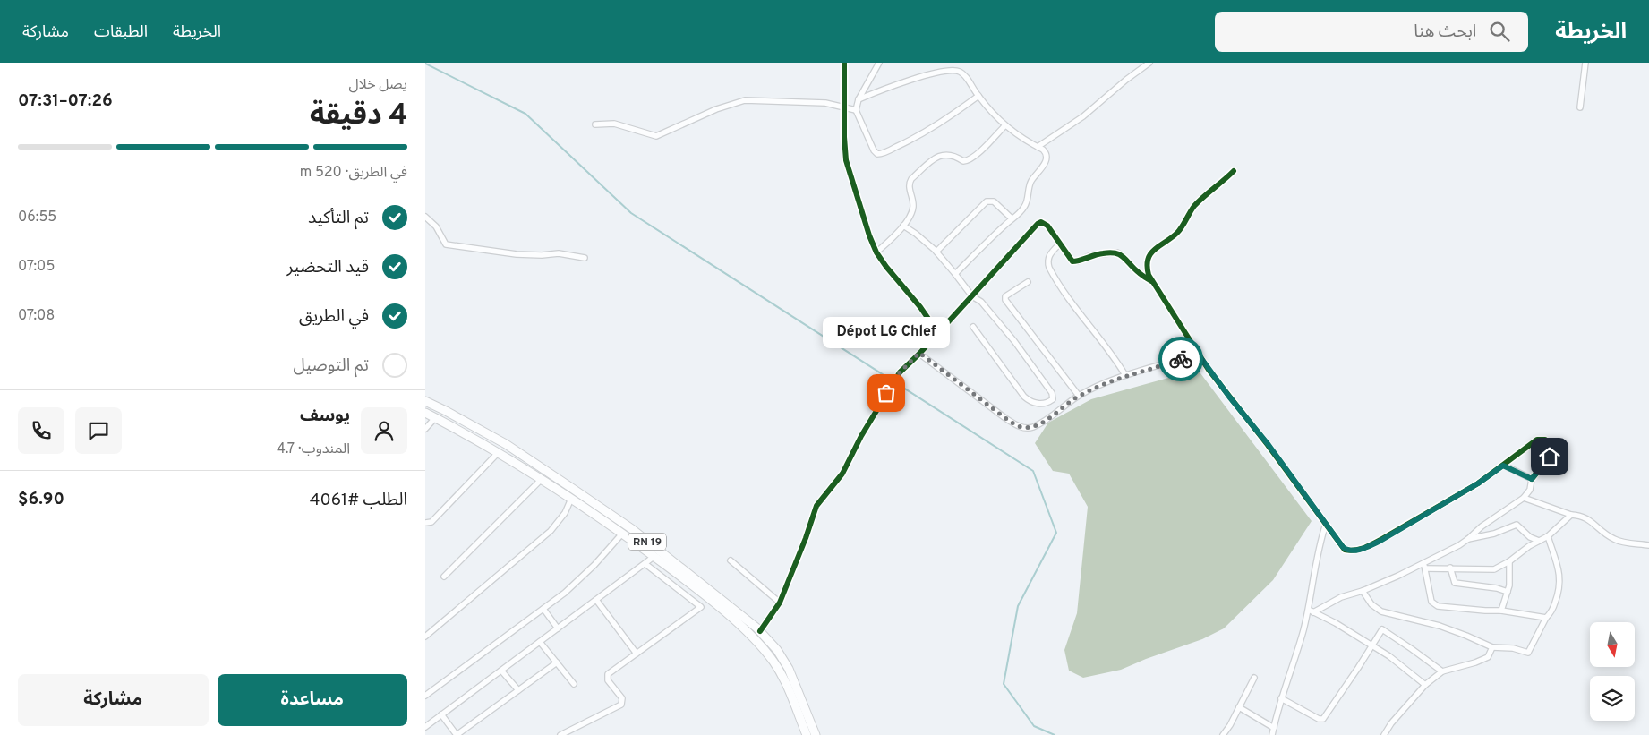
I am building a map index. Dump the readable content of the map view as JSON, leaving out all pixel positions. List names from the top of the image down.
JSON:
{
  "streets": {
    "main road": ["RN 19"]
  },
  "places": ["Dépot LG Chlef"],
  "north": "bottom",
  "page": {
    "header": "الخريطة",
    "search": "ابحث هنا",
    "nav": ["الخريطة", "الطبقات", "مشاركة"],
    "heading": ["4 دقيقة", "يصل خلال", "07:26–07:31"],
    "panel": [
      "يوسف",
      "المندوب · 4.7",
      "الطلب #4061",
      "$6.90"
    ],
    "bar": "في الطريق · 520 m",
    "list": [
      ["تم التأكيد", "06:55"],
      ["قيد التحضير", "07:05"],
      ["في الطريق", "07:08"],
      "تم التوصيل"
    ],
    "bubble": "Dépot LG Chlef",
    "buttons": ["مساعدة", "مشاركة"]
  }
}
